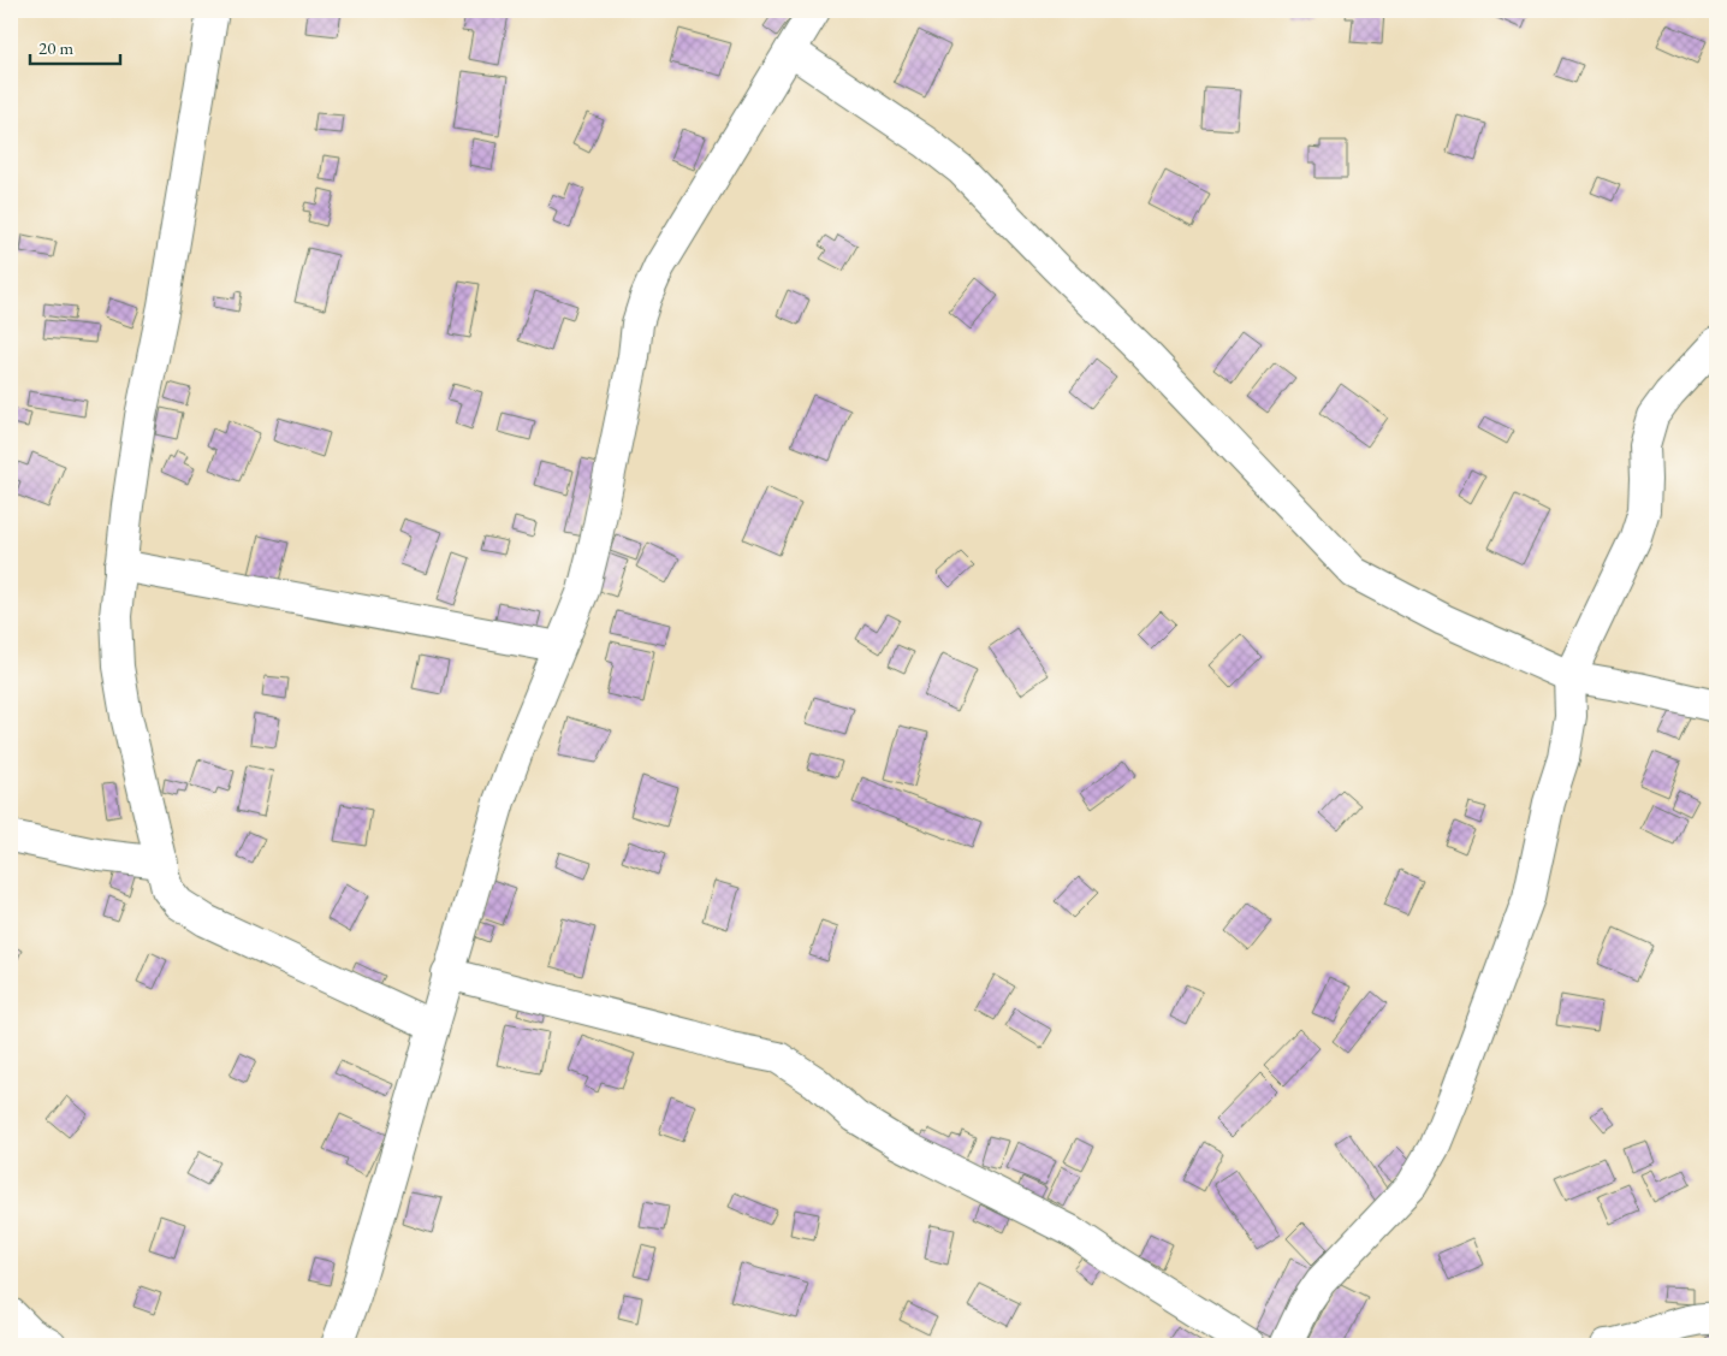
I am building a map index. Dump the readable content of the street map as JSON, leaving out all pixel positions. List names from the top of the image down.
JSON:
{
  "scale_bar": "20 m"
}
